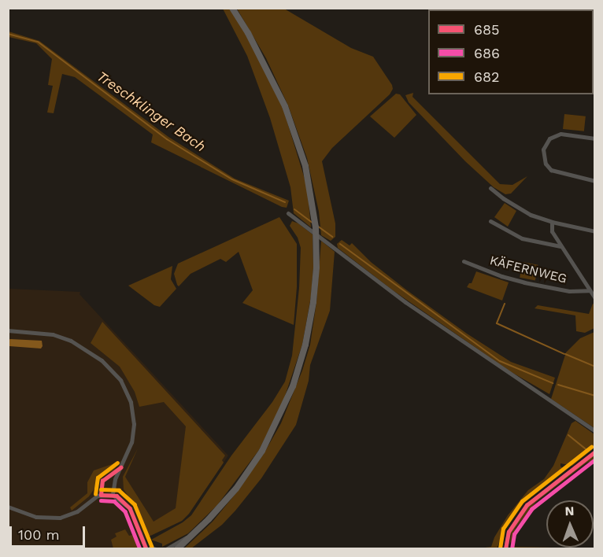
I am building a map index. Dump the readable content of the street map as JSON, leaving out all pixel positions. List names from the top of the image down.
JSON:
{
  "streets": {
    "street": ["KÄFERNWEG"]
  },
  "water": ["Treschklinger Bach"],
  "lines": ["transit line 682", "transit line 685", "transit line 686"],
  "legend": ["685", "686", "682"],
  "scale_bar": "100 m",
  "north": "top"
}
